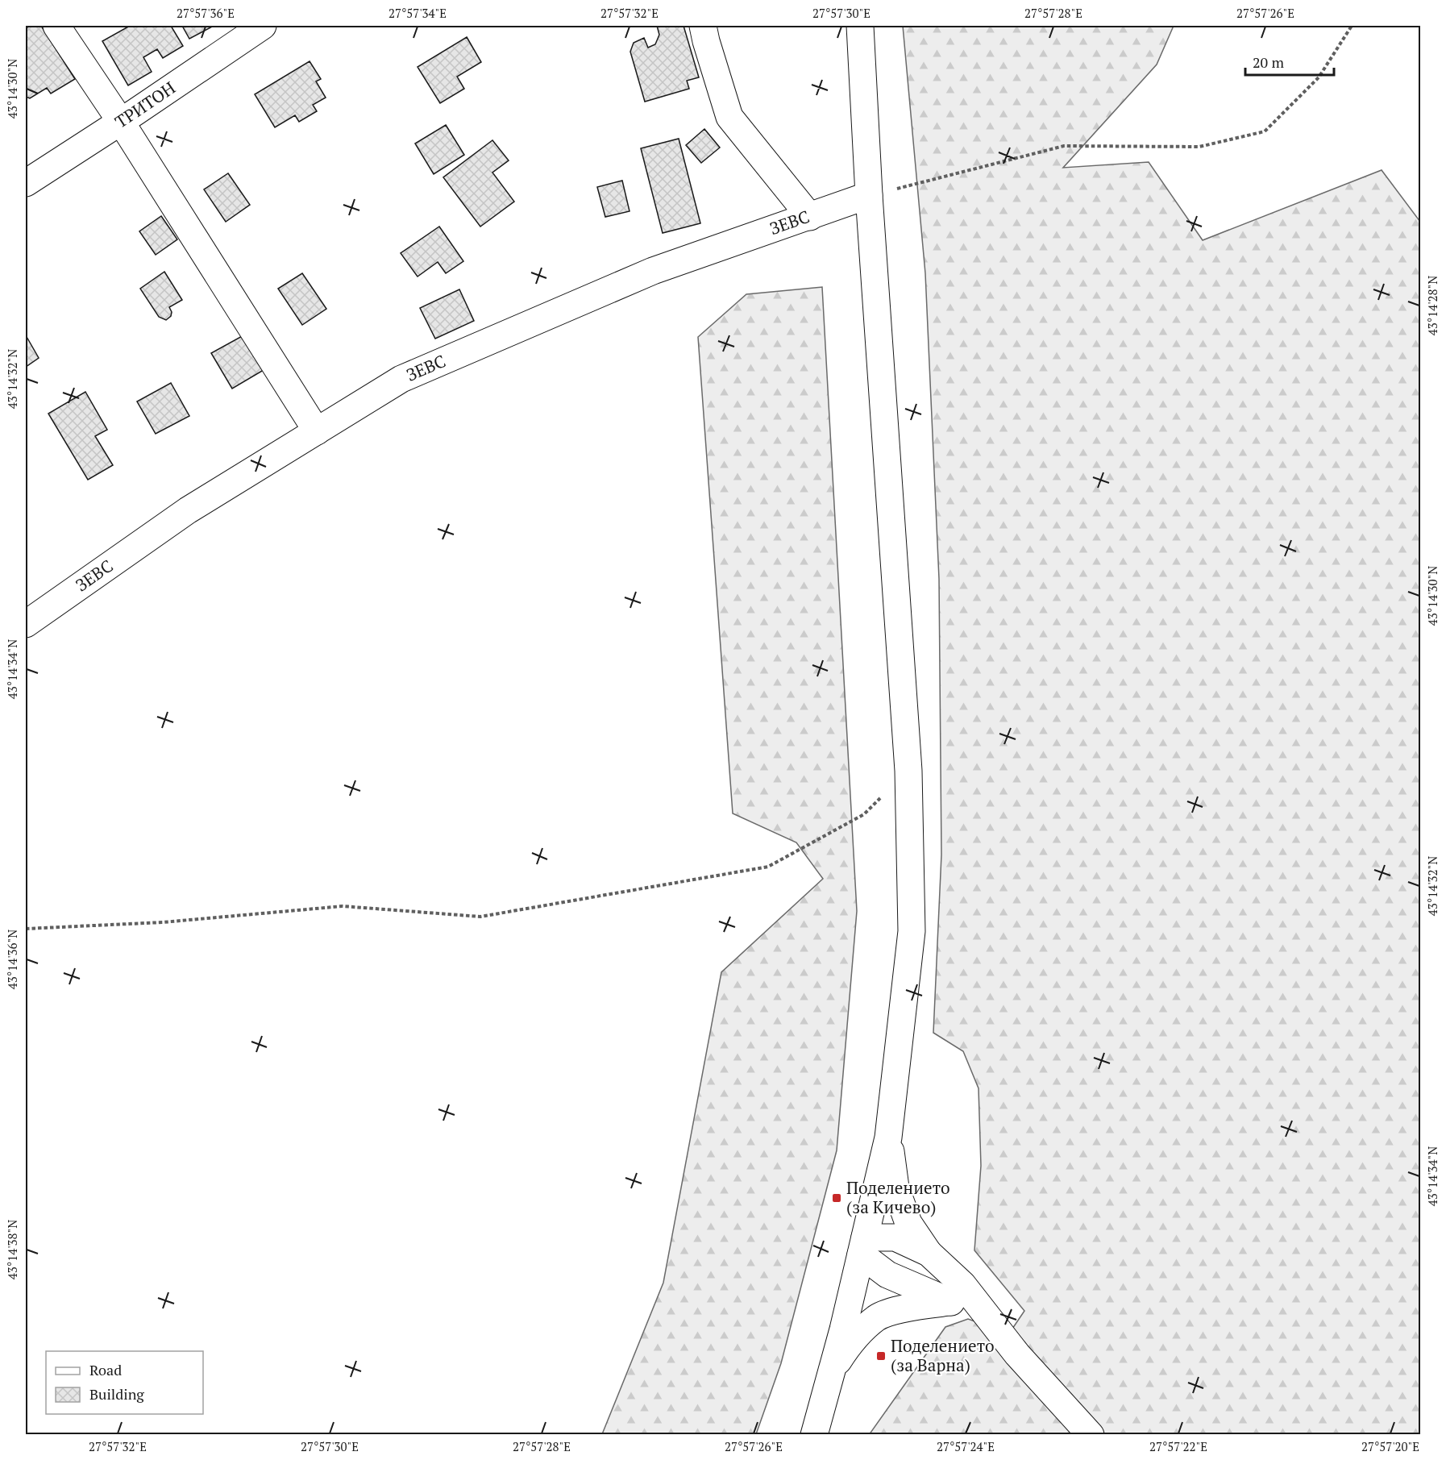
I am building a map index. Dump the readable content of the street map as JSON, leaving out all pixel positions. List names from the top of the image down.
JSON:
{
  "streets": {
    "street": ["ТРИТОН", "ЗЕВС"]
  },
  "places": {
    "transit": ["Поделението (за Кичево)", "Поделението (за Варна)"]
  },
  "legend": ["Road", "Building"],
  "scale_bar": "20 m",
  "coordinates": [
    "27°57'36\"E",
    "27°57'34\"E",
    "27°57'32\"E",
    "27°57'30\"E",
    "27°57'28\"E",
    "27°57'26\"E",
    "43°14'30\"N",
    "43°14'28\"N",
    "43°14'32\"N",
    "43°14'34\"N",
    "43°14'36\"N",
    "43°14'38\"N",
    "27°57'24\"E",
    "27°57'22\"E",
    "27°57'20\"E"
  ]
}
